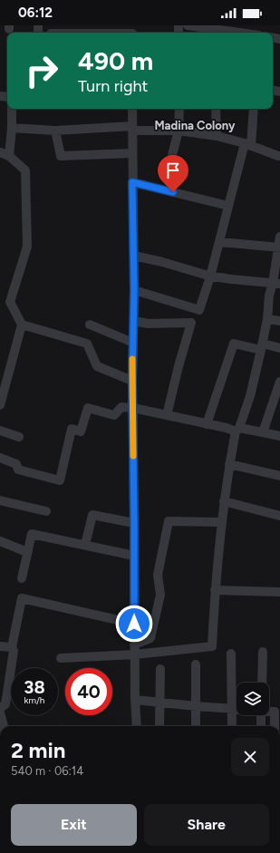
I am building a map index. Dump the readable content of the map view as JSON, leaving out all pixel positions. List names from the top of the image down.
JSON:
{
  "districts": ["Madina Colony"],
  "page": {
    "status": "06:12",
    "turn": ["490 m", "Turn right"],
    "speed": "38 km/h",
    "limit": "40",
    "heading": ["2 min", "540 m · 06:14"],
    "buttons": ["Exit", "Share"]
  }
}
